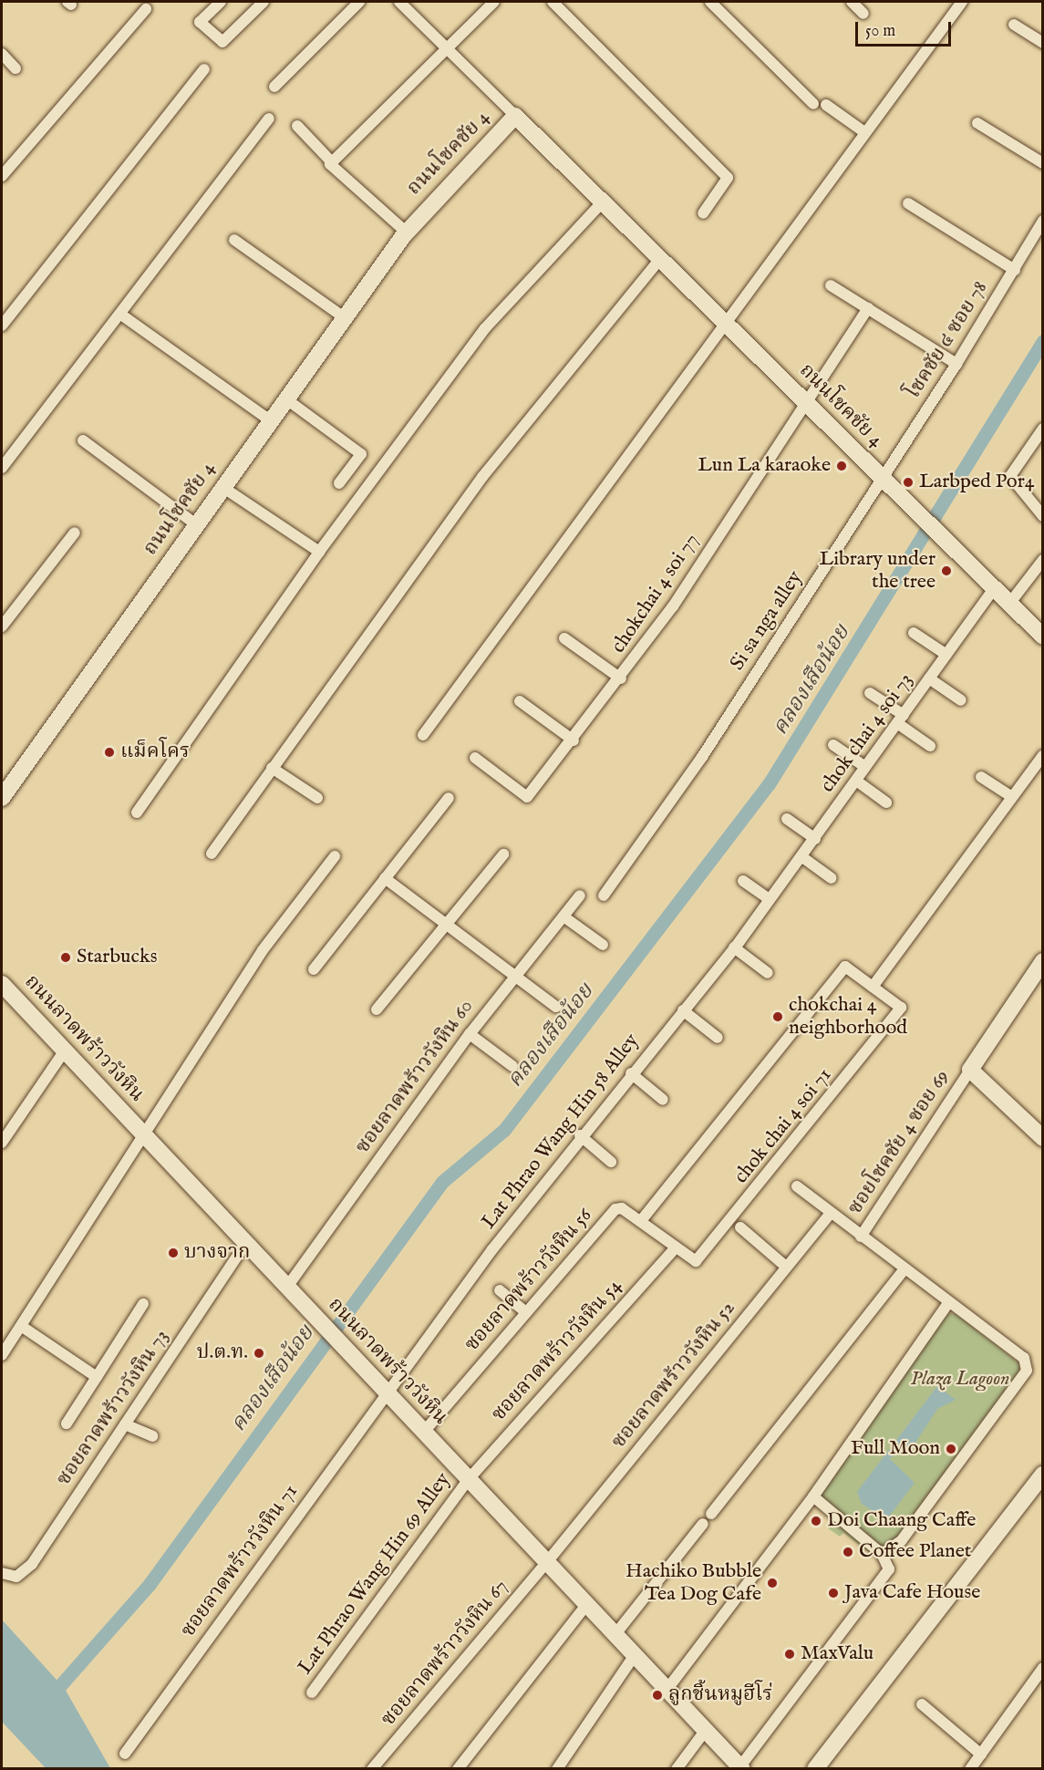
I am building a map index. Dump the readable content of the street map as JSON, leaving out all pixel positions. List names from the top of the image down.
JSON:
{
  "streets": {
    "street": [
      "ถนนโชคชัย 4",
      "โชคชัย ๔ ซอย 78",
      "chokchai 4 soi 77",
      "Si sa nga alley",
      "chok chai 4 soi 73",
      "ถนนลาดพร้าววังหิน",
      "ซอยลาดพร้าววังหิน 60",
      "chok chai 4 soi 71",
      "Lat Phrao Wang Hin 58 Alley",
      "ซอยโชคชัย 4 ซอย 69",
      "ซอยลาดพร้าววังหิน 56",
      "ซอยลาดพร้าววังหิน 54",
      "ซอยลาดพร้าววังหิน 52",
      "ซอยลาดพร้าววังหิน 73",
      "ซอยลาดพร้าววังหิน 71",
      "Lat Phrao Wang Hin 69 Alley",
      "ซอยลาดพร้าววังหิน 67"
    ]
  },
  "crossings": [
    ["ถนนโชคชัย 4", "โชคชัย ๔ ซอย 78"],
    ["ถนนโชคชัย 4", "chokchai 4 soi 77"],
    ["ถนนโชคชัย 4", "Si sa nga alley"],
    ["ถนนโชคชัย 4", "chok chai 4 soi 73"],
    ["โชคชัย ๔ ซอย 78", "Si sa nga alley"],
    ["chok chai 4 soi 73", "Lat Phrao Wang Hin 58 Alley"],
    ["ถนนลาดพร้าววังหิน", "ซอยลาดพร้าววังหิน 60"],
    ["ถนนลาดพร้าววังหิน", "Lat Phrao Wang Hin 58 Alley"],
    ["ถนนลาดพร้าววังหิน", "ซอยลาดพร้าววังหิน 56"],
    ["ถนนลาดพร้าววังหิน", "ซอยลาดพร้าววังหิน 54"],
    ["ถนนลาดพร้าววังหิน", "ซอยลาดพร้าววังหิน 52"],
    ["ถนนลาดพร้าววังหิน", "ซอยลาดพร้าววังหิน 73"],
    ["ถนนลาดพร้าววังหิน", "ซอยลาดพร้าววังหิน 71"],
    ["ถนนลาดพร้าววังหิน", "Lat Phrao Wang Hin 69 Alley"],
    ["ถนนลาดพร้าววังหิน", "ซอยลาดพร้าววังหิน 67"],
    ["chok chai 4 soi 71", "ซอยลาดพร้าววังหิน 56"],
    ["Lat Phrao Wang Hin 58 Alley", "ซอยลาดพร้าววังหิน 71"],
    ["ซอยลาดพร้าววังหิน 56", "ซอยลาดพร้าววังหิน 54"],
    ["ซอยลาดพร้าววังหิน 54", "Lat Phrao Wang Hin 69 Alley"],
    ["ซอยลาดพร้าววังหิน 52", "ซอยลาดพร้าววังหิน 67"]
  ],
  "water": ["คลองเสือน้อย"],
  "parks": ["Plaza Lagoon"],
  "places": [
    "Lun La karaoke",
    "Larbped Por4",
    "Library under the tree",
    "แม็คโคร",
    "Starbucks",
    "chokchai 4 neighborhood",
    "บางจาก",
    "ป.ต.ท.",
    "Full Moon",
    "Doi Chaang Caffe",
    "Coffee Planet",
    "Hachiko Bubble Tea Dog Cafe",
    "Java Cafe House",
    "MaxValu",
    "ลูกชิ้นหมูฮีโร่"
  ],
  "scale_bar": "50 m"
}
